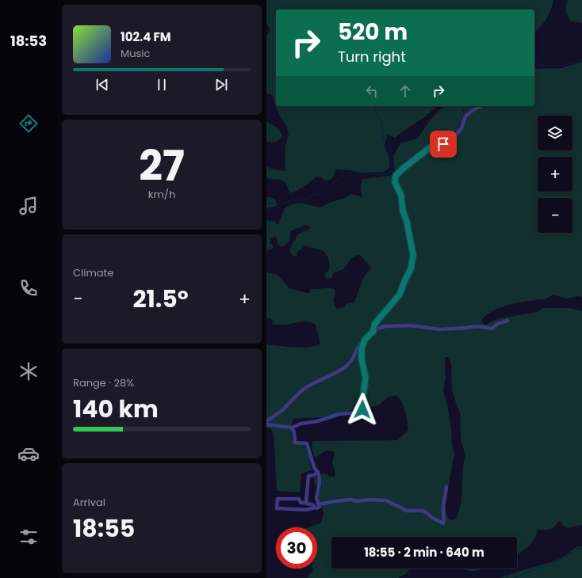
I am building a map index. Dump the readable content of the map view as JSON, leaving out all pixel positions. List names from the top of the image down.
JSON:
{
  "page": {
    "tabs": "18:53",
    "turn": ["520 m", "Turn right"],
    "song": ["102.4 FM", "Music"],
    "map_buttons": ["+", "−"],
    "tile": [
      ["27", "km/h"],
      "Climate",
      ["Range · 28%", "140 km"],
      ["Arrival", "18:55"]
    ],
    "heat": ["−", "21.5°", "+"],
    "limit": "30",
    "trip": "18:55 · 2 min · 640 m"
  }
}
